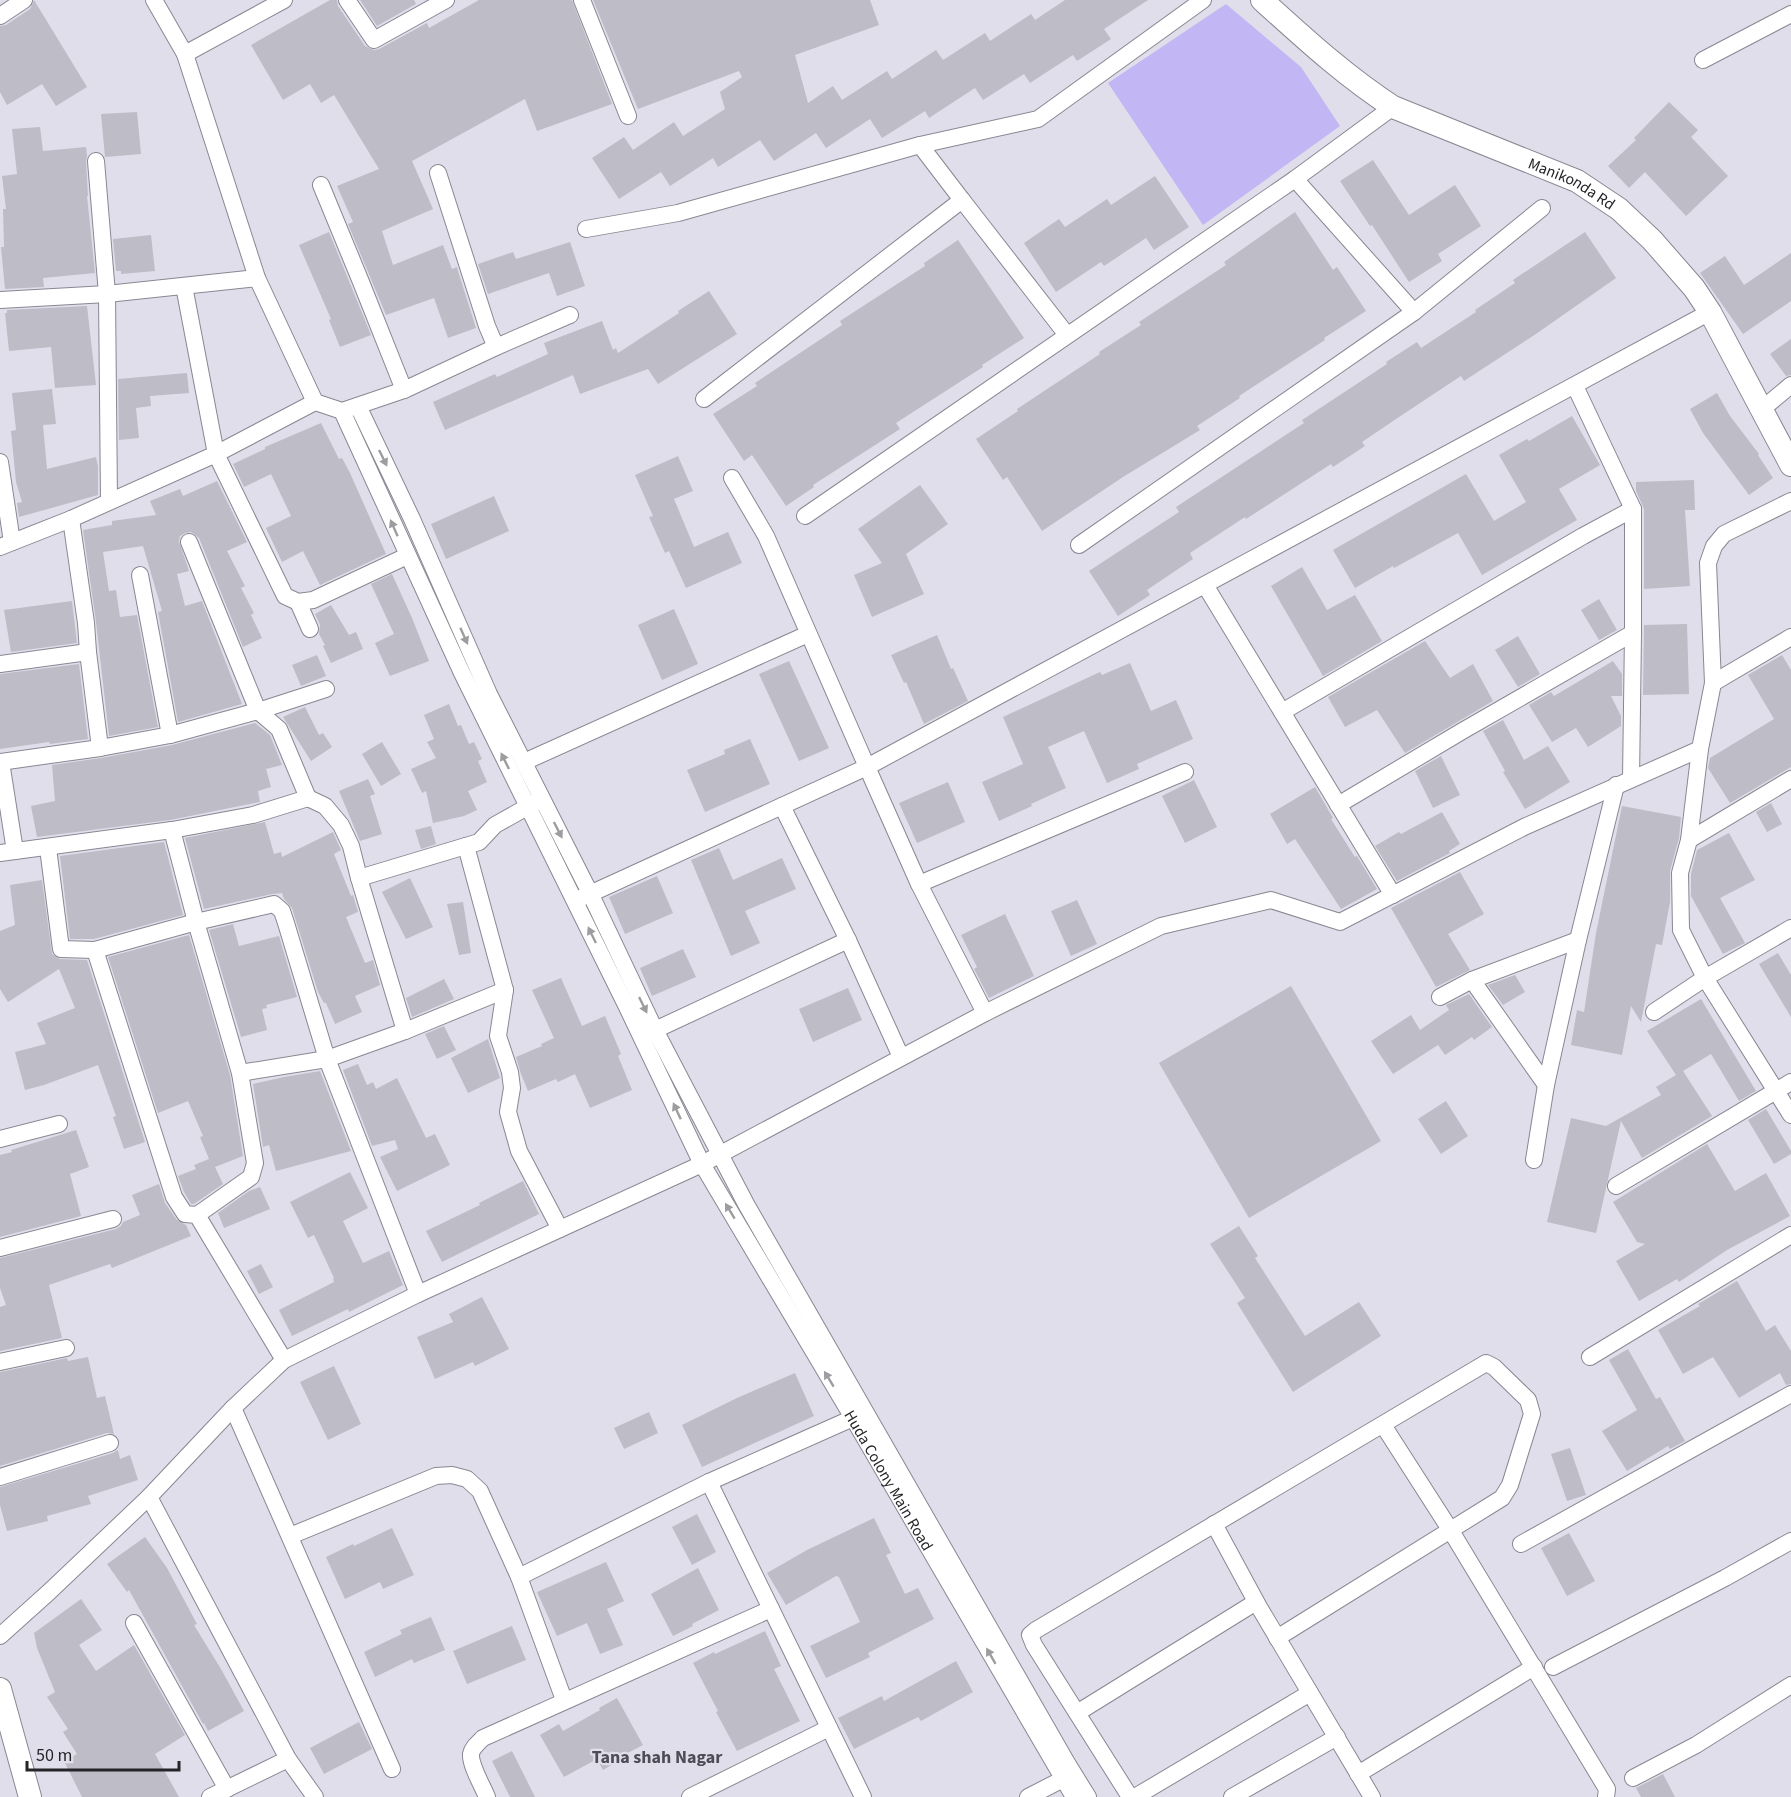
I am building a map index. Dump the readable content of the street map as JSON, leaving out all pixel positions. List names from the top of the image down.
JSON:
{
  "streets": {
    "street": ["Manikonda Rd", "Huda Colony Main Road"]
  },
  "districts": ["Tana shah Nagar"],
  "scale_bar": "50 m"
}
